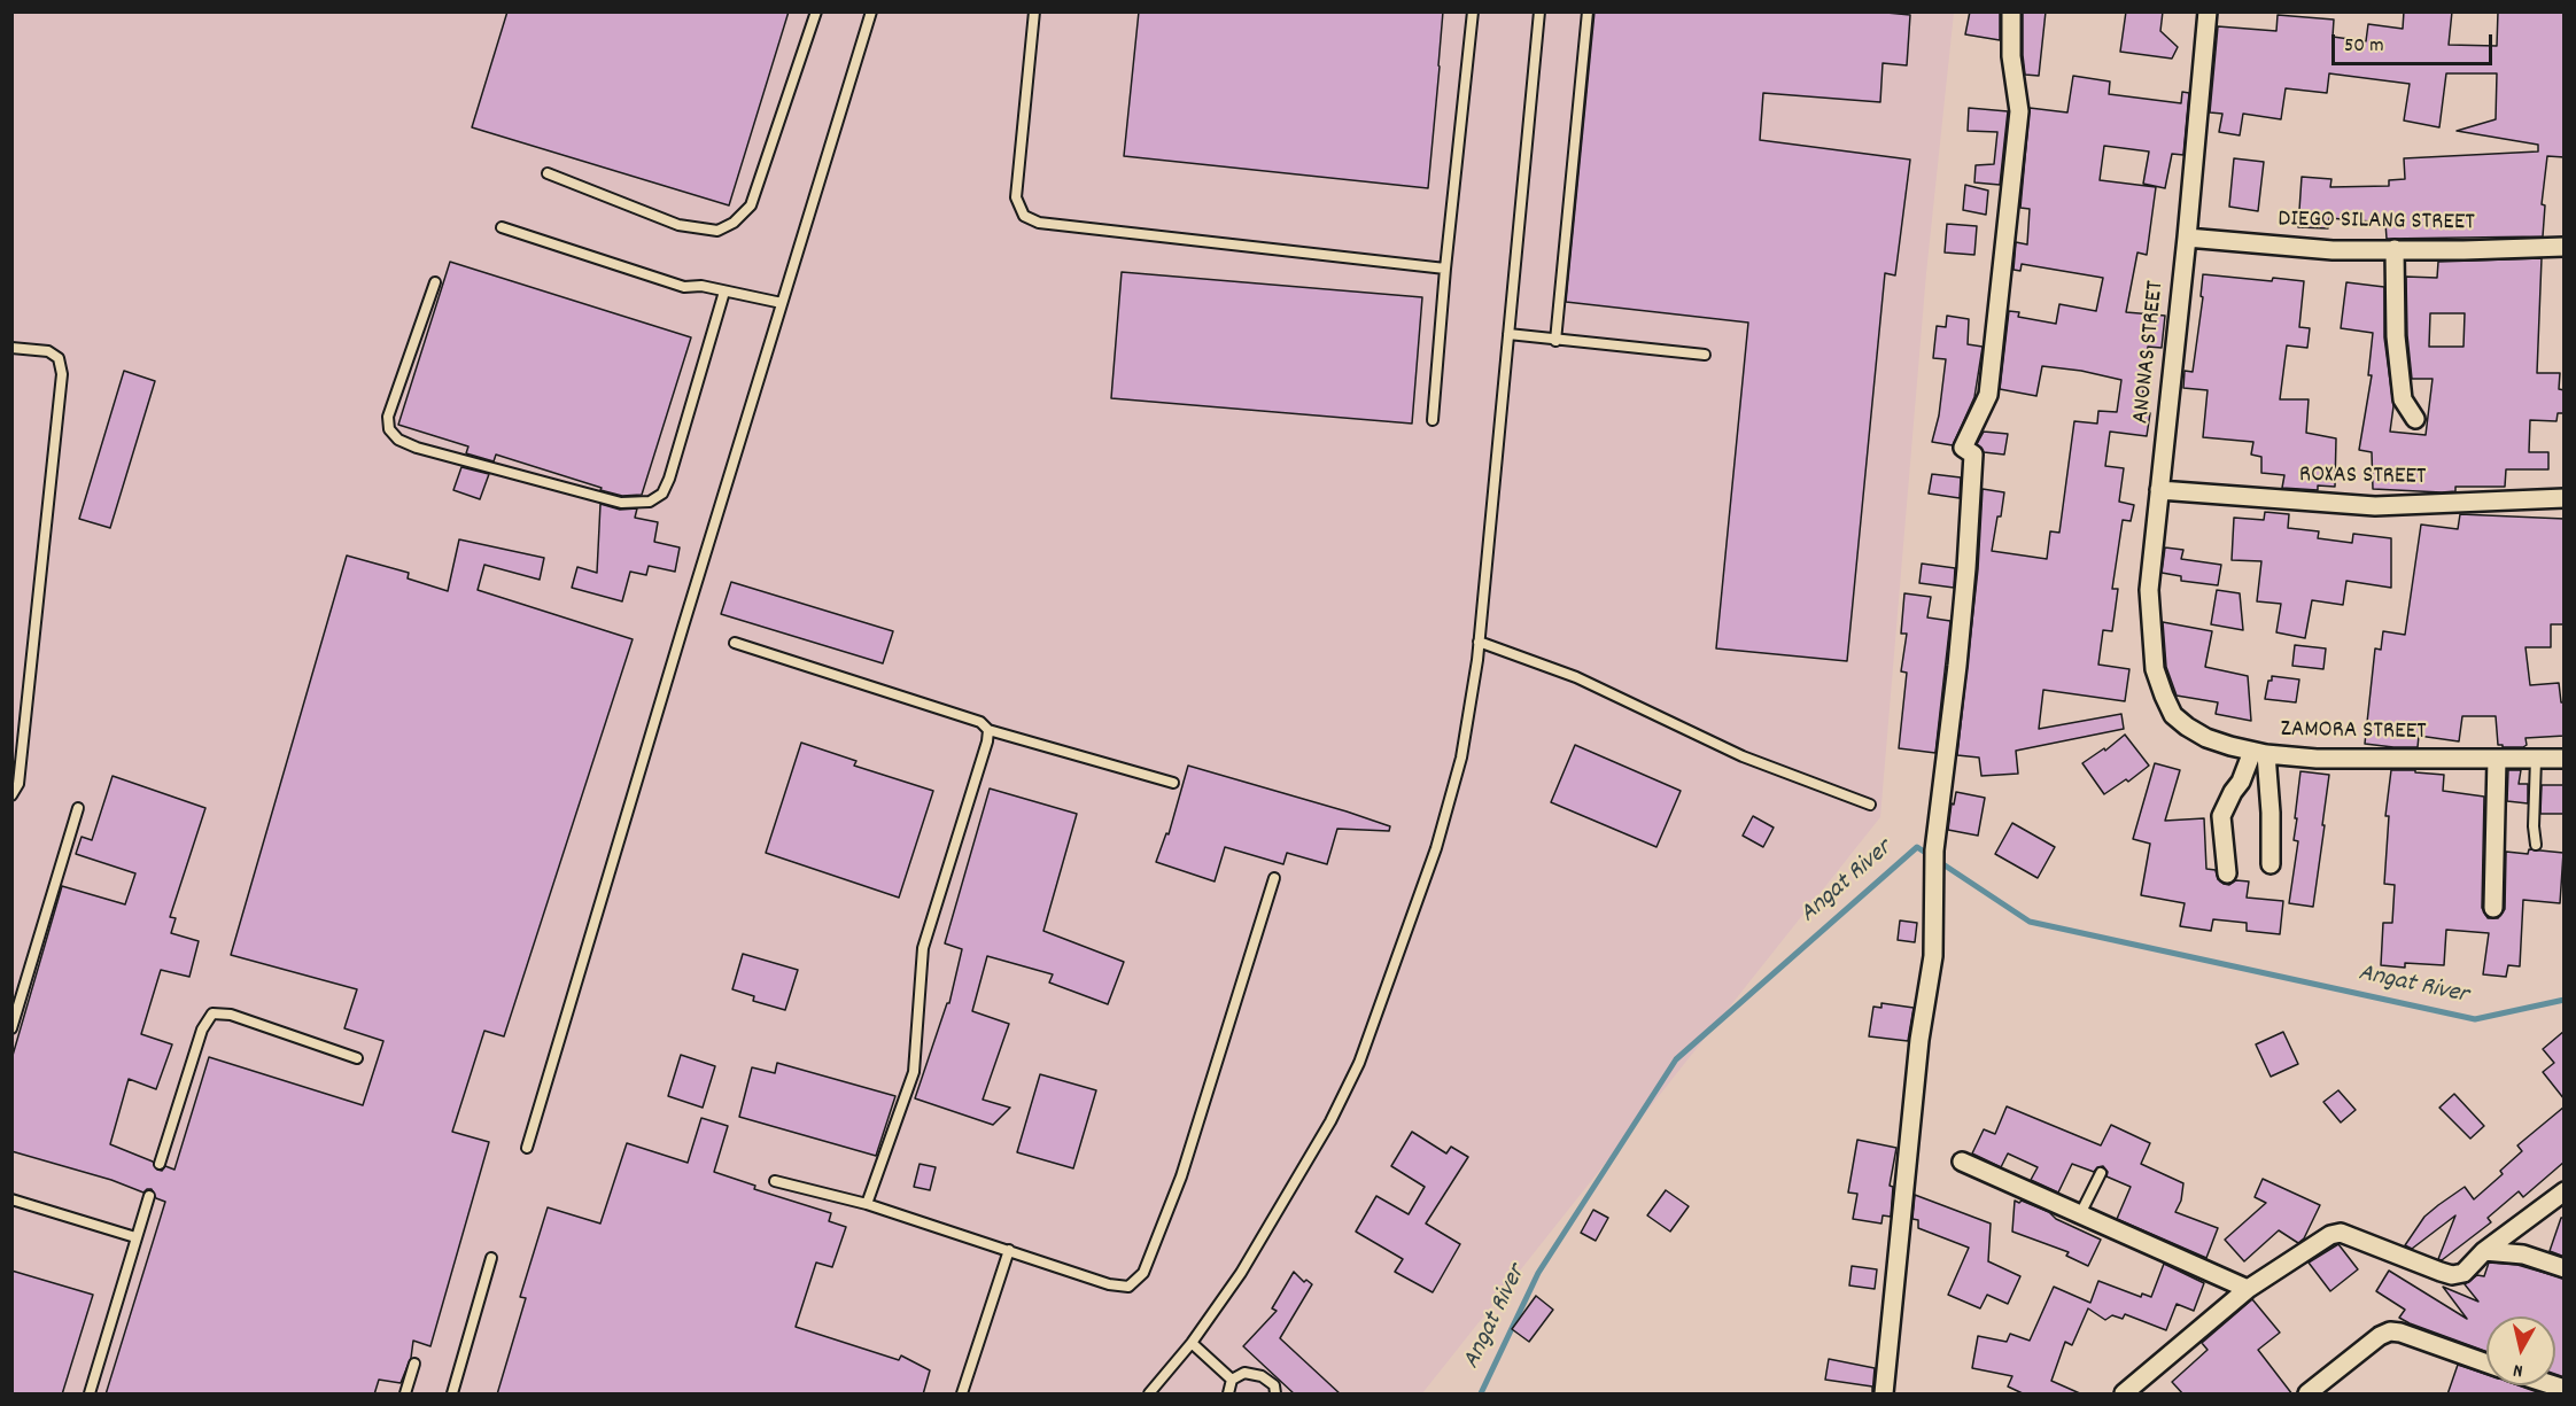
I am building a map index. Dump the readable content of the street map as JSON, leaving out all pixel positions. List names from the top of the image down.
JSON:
{
  "streets": {
    "street": [
      "DIEGO SILANG STREET",
      "ANONAS STREET",
      "ROXAS STREET",
      "ZAMORA STREET"
    ]
  },
  "crossings": [
    ["DIEGO SILANG STREET", "ANONAS STREET"],
    ["ANONAS STREET", "ROXAS STREET"],
    ["ANONAS STREET", "ZAMORA STREET"]
  ],
  "water": ["Angat River"],
  "scale_bar": "50 m",
  "north": "bottom"
}
